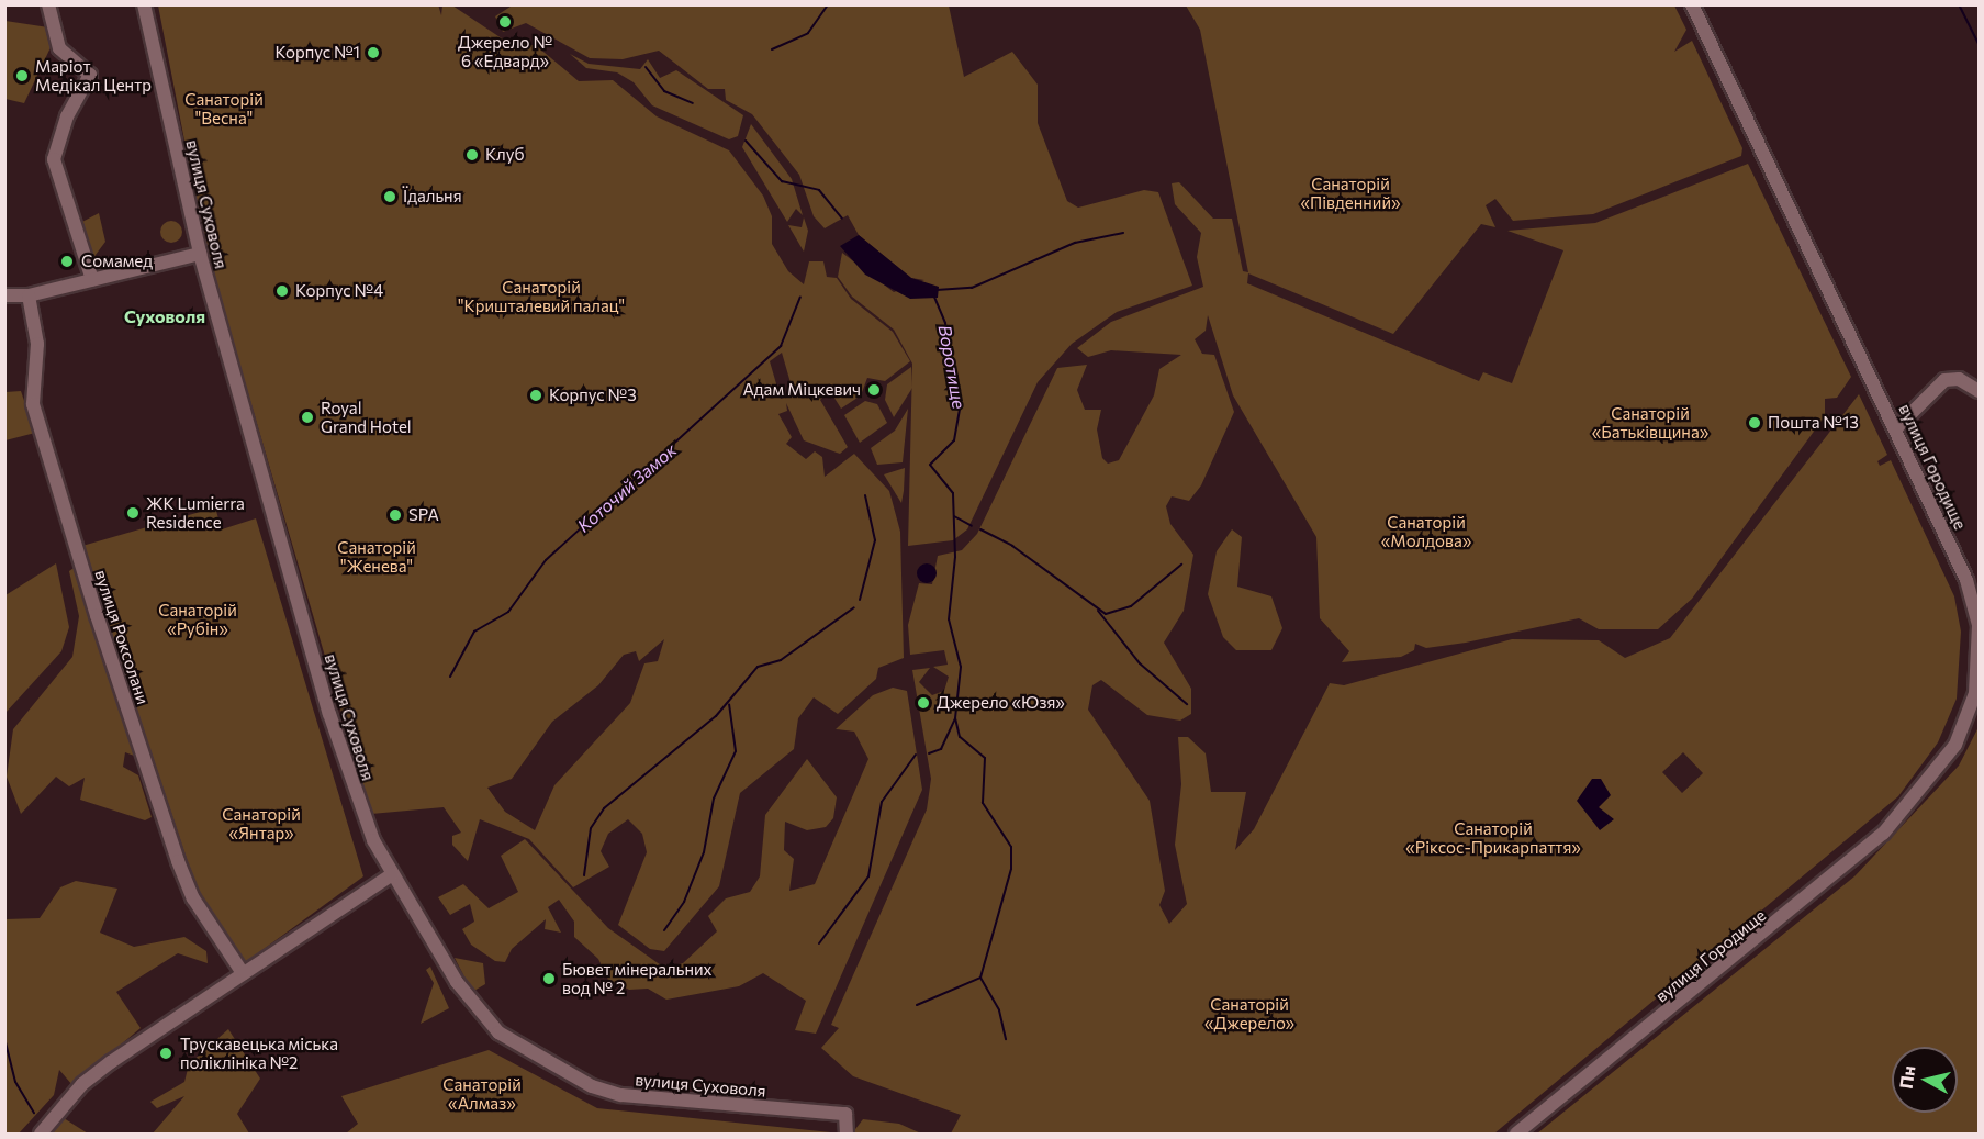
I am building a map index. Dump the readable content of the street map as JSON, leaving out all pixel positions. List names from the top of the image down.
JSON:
{
  "streets": {
    "street": ["вулиця Суховоля", "вулиця Городище", "вулиця Роксолани"]
  },
  "districts": ["Суховоля"],
  "water": ["Воротище", "Коточий Замок"],
  "parks": [
    "Санаторій \"Весна\"",
    "Санаторій «Південний»",
    "Санаторій \"Кришталевий палац\"",
    "Санаторій «Батьківщина»",
    "Санаторій «Молдова»",
    "Санаторій \"Женева\"",
    "Санаторій «Рубін»",
    "Санаторій «Янтар»",
    "Санаторій «Ріксос-Прикарпаття»",
    "Санаторій «Джерело»",
    "Санаторій «Алмаз»"
  ],
  "places": [
    "Джерело № 6 «Едвард»",
    "Корпус №1",
    "Маріот Медікал Центр",
    "Клуб",
    "Їдальня",
    "Сомамед",
    "Корпус №4",
    "Адам Міцкевич",
    "Корпус №3",
    "Royal Grand Hotel",
    "Пошта №13",
    "ЖК Lumierra Residence",
    "SPA",
    "Джерело «Юзя»",
    "Бювет мінеральних вод № 2",
    "Трускавецька міська поліклініка №2"
  ],
  "north": "left"
}
